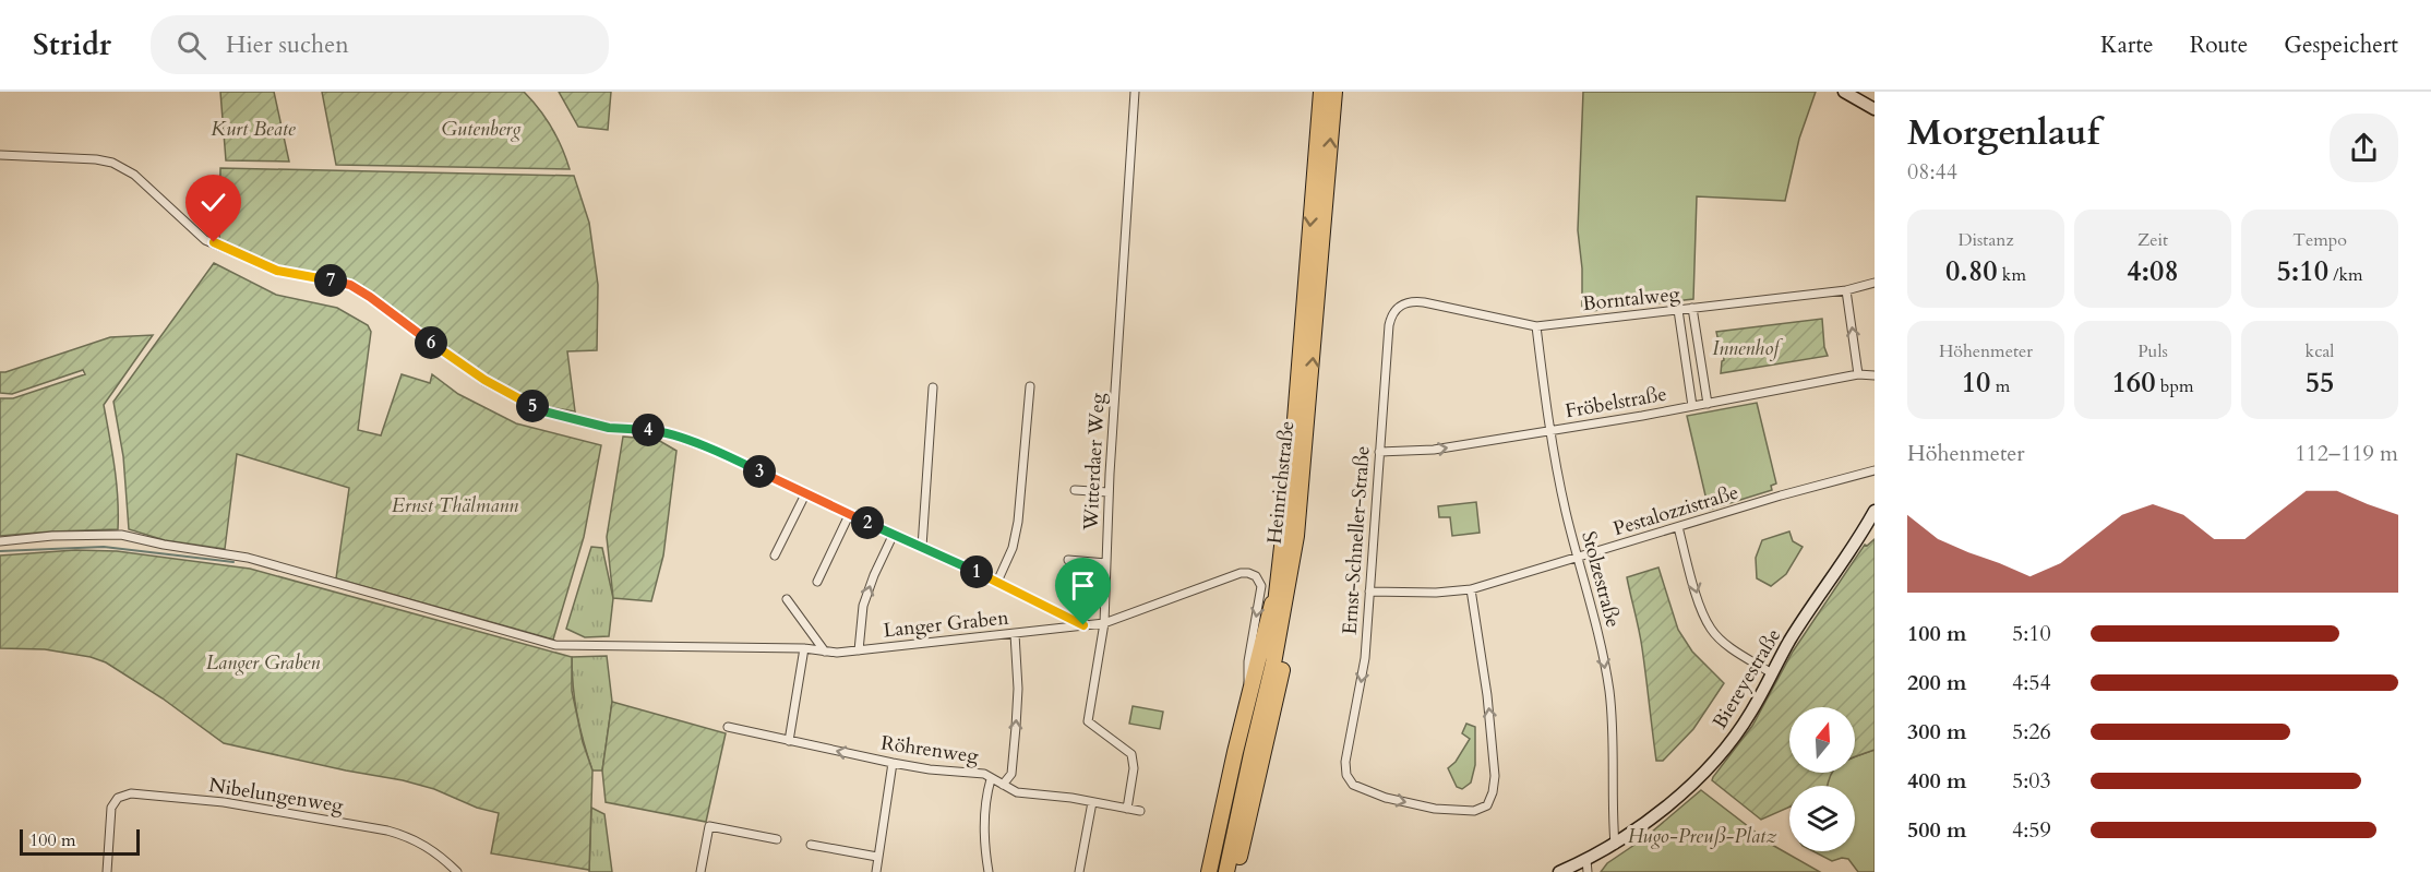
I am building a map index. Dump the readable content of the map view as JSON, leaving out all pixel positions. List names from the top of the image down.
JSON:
{
  "streets": {
    "highway": ["Heinrichstraße"],
    "main road": ["Biereyestraße"],
    "street": [
      "Borntalweg",
      "Fröbelstraße",
      "Witterdaer Weg",
      "Pestalozzistraße",
      "Ernst-Schneller-Straße",
      "Stolzestraße",
      "Langer Graben",
      "Röhrenweg",
      "Nibelungenweg"
    ]
  },
  "crossings": [
    ["Borntalweg", "Ernst-Schneller-Straße"],
    ["Borntalweg", "Stolzestraße"],
    ["Fröbelstraße", "Ernst-Schneller-Straße"],
    ["Fröbelstraße", "Stolzestraße"],
    ["Witterdaer Weg", "Langer Graben"],
    ["Witterdaer Weg", "Röhrenweg"],
    ["Pestalozzistraße", "Ernst-Schneller-Straße"],
    ["Pestalozzistraße", "Stolzestraße"],
    ["Stolzestraße", "Biereyestraße"]
  ],
  "one_way": ["Stolzestraße"],
  "parks": [
    "Kurt Beate",
    "Gutenberg",
    "Innenhof",
    "Ernst Thälmann",
    "Langer Graben",
    "Hugo-Preuß-Platz"
  ],
  "scale_bar": "100 m",
  "north": "top",
  "page": {
    "header": "Stridr",
    "search": "Hier suchen",
    "nav": ["Karte", "Route", "Gespeichert"],
    "heading": ["Morgenlauf", "08:44"],
    "stats": [
      ["Distanz", "0.80 km"],
      ["Zeit", "4:08"],
      ["Tempo", "5:10 /km"],
      ["Höhenmeter", "10 m"],
      ["Puls", "160 bpm"],
      ["kcal", "55"]
    ],
    "pins": [
      "7",
      "6",
      "5",
      "4",
      "3",
      "2",
      "1"
    ],
    "chart": ["Höhenmeter", "112–119 m"],
    "list": [
      {
        "name": "100 m",
        "note": "5:10"
      },
      {
        "name": "200 m",
        "note": "4:54"
      },
      {
        "name": "300 m",
        "note": "5:26"
      },
      {
        "name": "400 m",
        "note": "5:03"
      },
      {
        "name": "500 m",
        "note": "4:59"
      }
    ],
    "scale": "100 m"
  }
}
